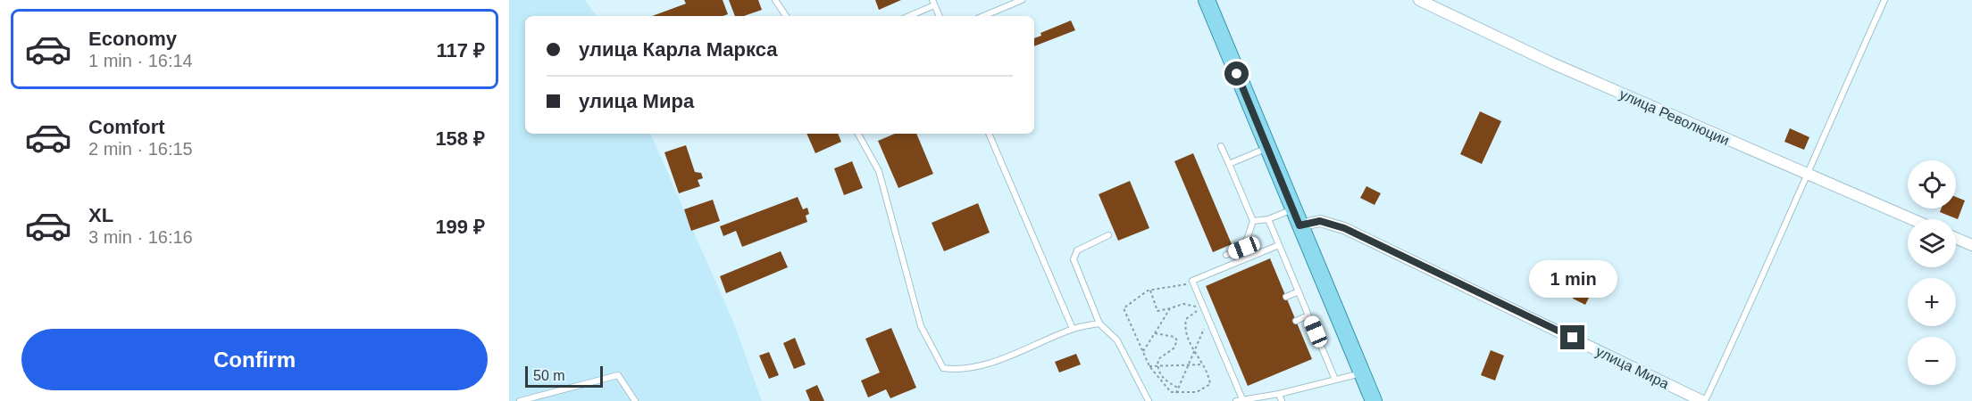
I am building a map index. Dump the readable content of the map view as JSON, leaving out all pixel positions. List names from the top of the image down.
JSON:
{
  "streets": {
    "street": ["улица Революции", "улица Мира"]
  },
  "scale_bar": "50 m",
  "page": {
    "list": [
      {
        "name": "Economy",
        "note": "1 min · 16:14",
        "value": "117 ₽"
      },
      {
        "name": "Comfort",
        "note": "2 min · 16:15",
        "value": "158 ₽"
      },
      {
        "name": "XL",
        "note": "3 min · 16:16",
        "value": "199 ₽"
      }
    ],
    "banner": ["улица Карла Маркса", "улица Мира"],
    "map_buttons": ["+", "−"],
    "bubble": "1 min",
    "buttons": "Confirm",
    "scale": "50 m"
  }
}
